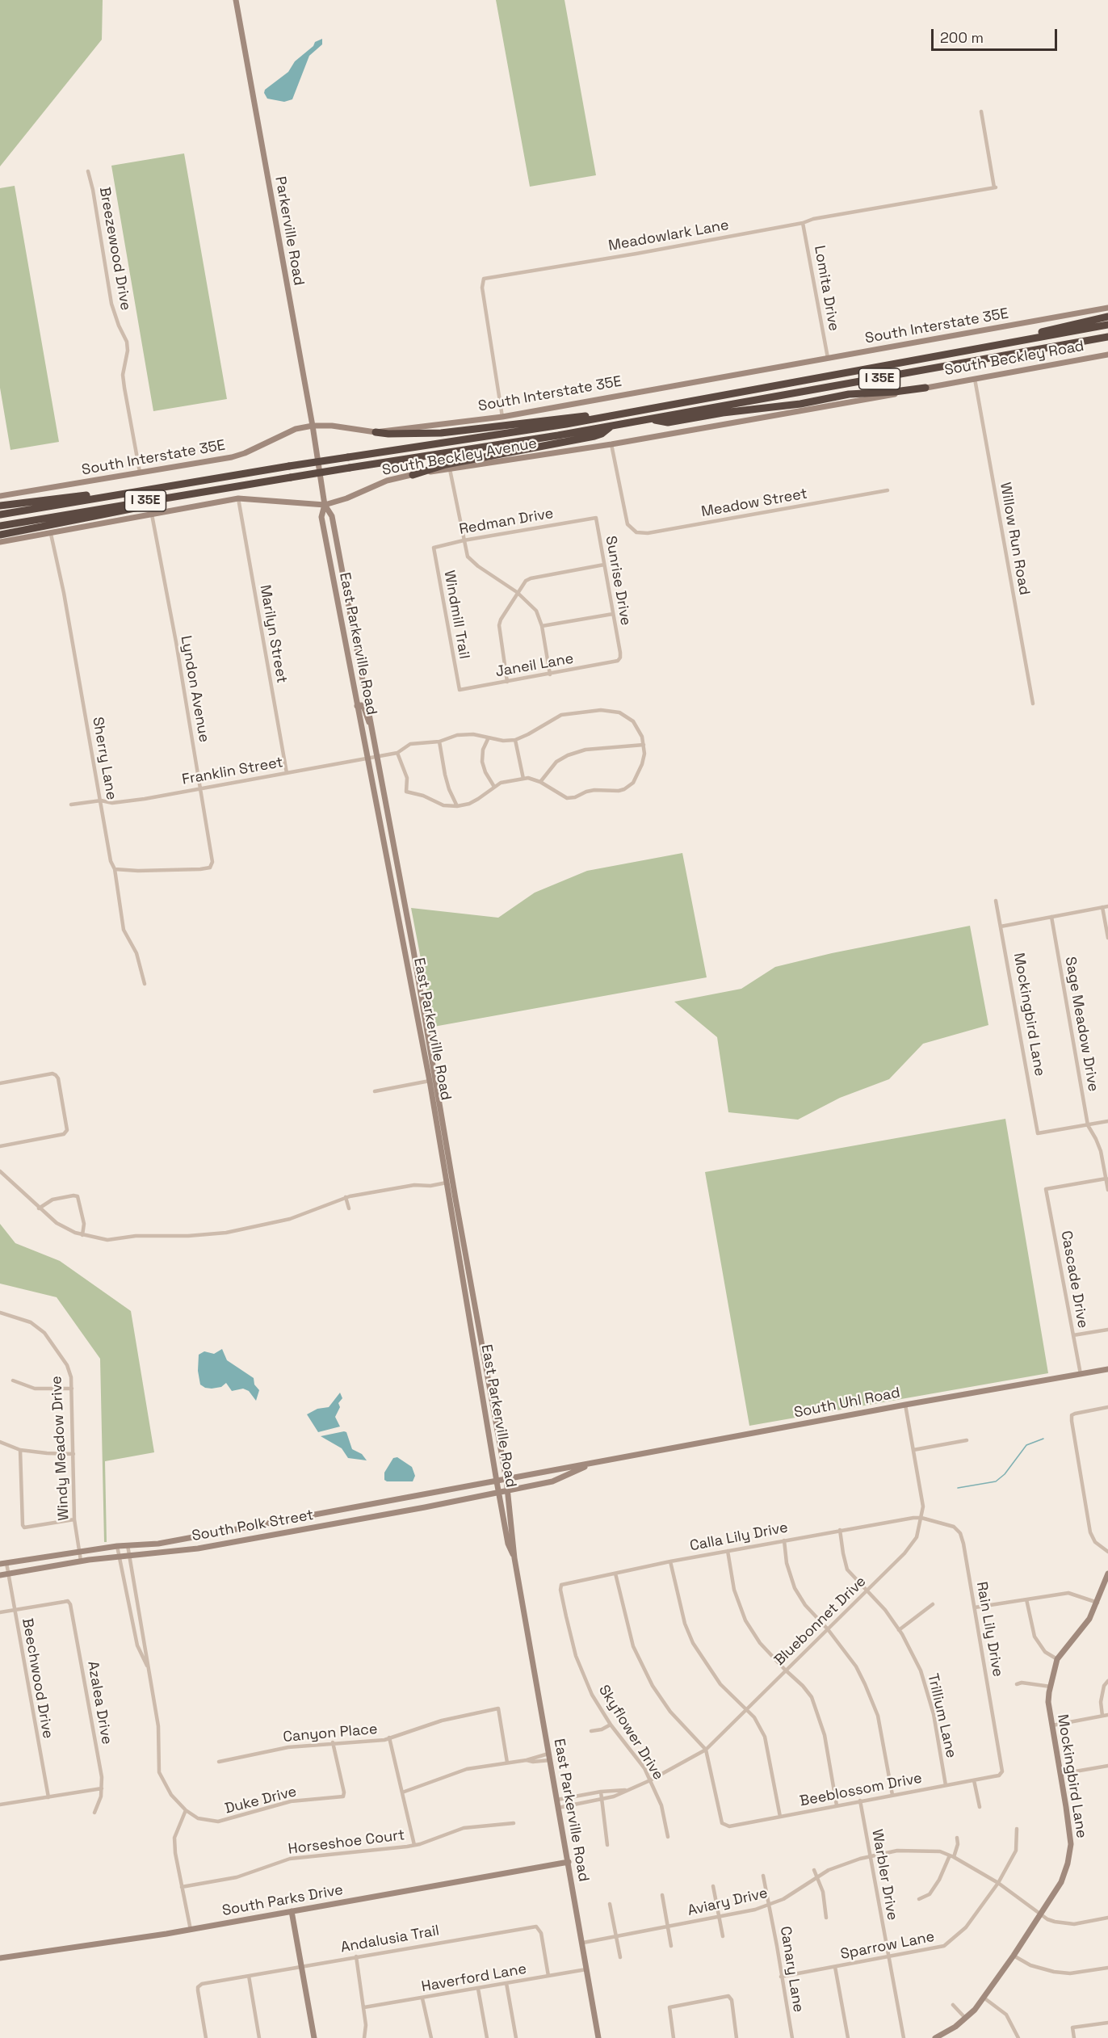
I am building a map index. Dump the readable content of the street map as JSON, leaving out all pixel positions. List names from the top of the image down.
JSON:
{
  "streets": {
    "highway": ["I 35E"],
    "main road": [
      "Parkerville Road",
      "South Interstate 35E",
      "South Beckley Road",
      "South Beckley Avenue",
      "East Parkerville Road",
      "Mockingbird Lane",
      "South Uhl Road",
      "South Polk Street",
      "South Parks Drive"
    ],
    "street": [
      "Meadowlark Lane",
      "Breezewood Drive",
      "Lomita Drive",
      "Meadow Street",
      "Redman Drive",
      "Willow Run Road",
      "Sunrise Drive",
      "Windmill Trail",
      "Marilyn Street",
      "Janeil Lane",
      "Lyndon Avenue",
      "Sherry Lane",
      "Franklin Street",
      "Sage Meadow Drive",
      "Cascade Drive",
      "Windy Meadow Drive",
      "Calla Lily Drive",
      "Bluebonnet Drive",
      "Rain Lily Drive",
      "Beechwood Drive",
      "Azalea Drive",
      "Trillium Lane",
      "Skyflower Drive",
      "Canyon Place",
      "Beeblossom Drive",
      "Duke Drive",
      "Horseshoe Court",
      "Warbler Drive",
      "Aviary Drive",
      "Andalusia Trail",
      "Sparrow Lane",
      "Canary Lane",
      "Haverford Lane"
    ]
  },
  "crossings": [
    ["Parkerville Road", "South Interstate 35E"],
    ["Parkerville Road", "East Parkerville Road"],
    ["Meadowlark Lane", "Lomita Drive"],
    ["Meadowlark Lane", "South Interstate 35E"],
    ["Breezewood Drive", "South Interstate 35E"],
    ["Lomita Drive", "South Interstate 35E"],
    ["South Beckley Road", "South Beckley Avenue"],
    ["South Beckley Road", "Willow Run Road"],
    ["South Beckley Avenue", "Meadow Street"],
    ["South Beckley Avenue", "Marilyn Street"],
    ["South Beckley Avenue", "East Parkerville Road"],
    ["South Beckley Avenue", "Lyndon Avenue"],
    ["South Beckley Avenue", "Sherry Lane"],
    ["Redman Drive", "Sunrise Drive"],
    ["Redman Drive", "Windmill Trail"],
    ["Sunrise Drive", "Janeil Lane"],
    ["Windmill Trail", "Janeil Lane"],
    ["Marilyn Street", "Franklin Street"],
    ["East Parkerville Road", "Franklin Street"],
    ["East Parkerville Road", "South Uhl Road"],
    ["East Parkerville Road", "South Polk Street"],
    ["East Parkerville Road", "Bluebonnet Drive"],
    ["East Parkerville Road", "South Parks Drive"],
    ["East Parkerville Road", "Aviary Drive"],
    ["East Parkerville Road", "Haverford Lane"],
    ["Lyndon Avenue", "Sherry Lane"],
    ["Lyndon Avenue", "Franklin Street"],
    ["Sherry Lane", "Franklin Street"],
    ["Mockingbird Lane", "Sage Meadow Drive"],
    ["Mockingbird Lane", "Aviary Drive"],
    ["Sage Meadow Drive", "Cascade Drive"],
    ["Cascade Drive", "South Uhl Road"],
    ["South Uhl Road", "South Polk Street"],
    ["South Uhl Road", "Bluebonnet Drive"],
    ["Windy Meadow Drive", "South Polk Street"],
    ["South Polk Street", "Beechwood Drive"],
    ["Calla Lily Drive", "Bluebonnet Drive"],
    ["Calla Lily Drive", "Rain Lily Drive"],
    ["Calla Lily Drive", "Trillium Lane"],
    ["Calla Lily Drive", "Skyflower Drive"],
    ["Bluebonnet Drive", "Rain Lily Drive"],
    ["Bluebonnet Drive", "Trillium Lane"],
    ["Bluebonnet Drive", "Skyflower Drive"],
    ["Bluebonnet Drive", "Beeblossom Drive"],
    ["Rain Lily Drive", "Beeblossom Drive"],
    ["Beechwood Drive", "Azalea Drive"],
    ["Trillium Lane", "Beeblossom Drive"],
    ["Canyon Place", "Duke Drive"],
    ["Beeblossom Drive", "Warbler Drive"],
    ["Warbler Drive", "Aviary Drive"],
    ["Warbler Drive", "Sparrow Lane"],
    ["Aviary Drive", "Sparrow Lane"],
    ["Aviary Drive", "Canary Lane"],
    ["Andalusia Trail", "Haverford Lane"],
    ["Sparrow Lane", "Canary Lane"]
  ],
  "scale_bar": "200 m"
}
